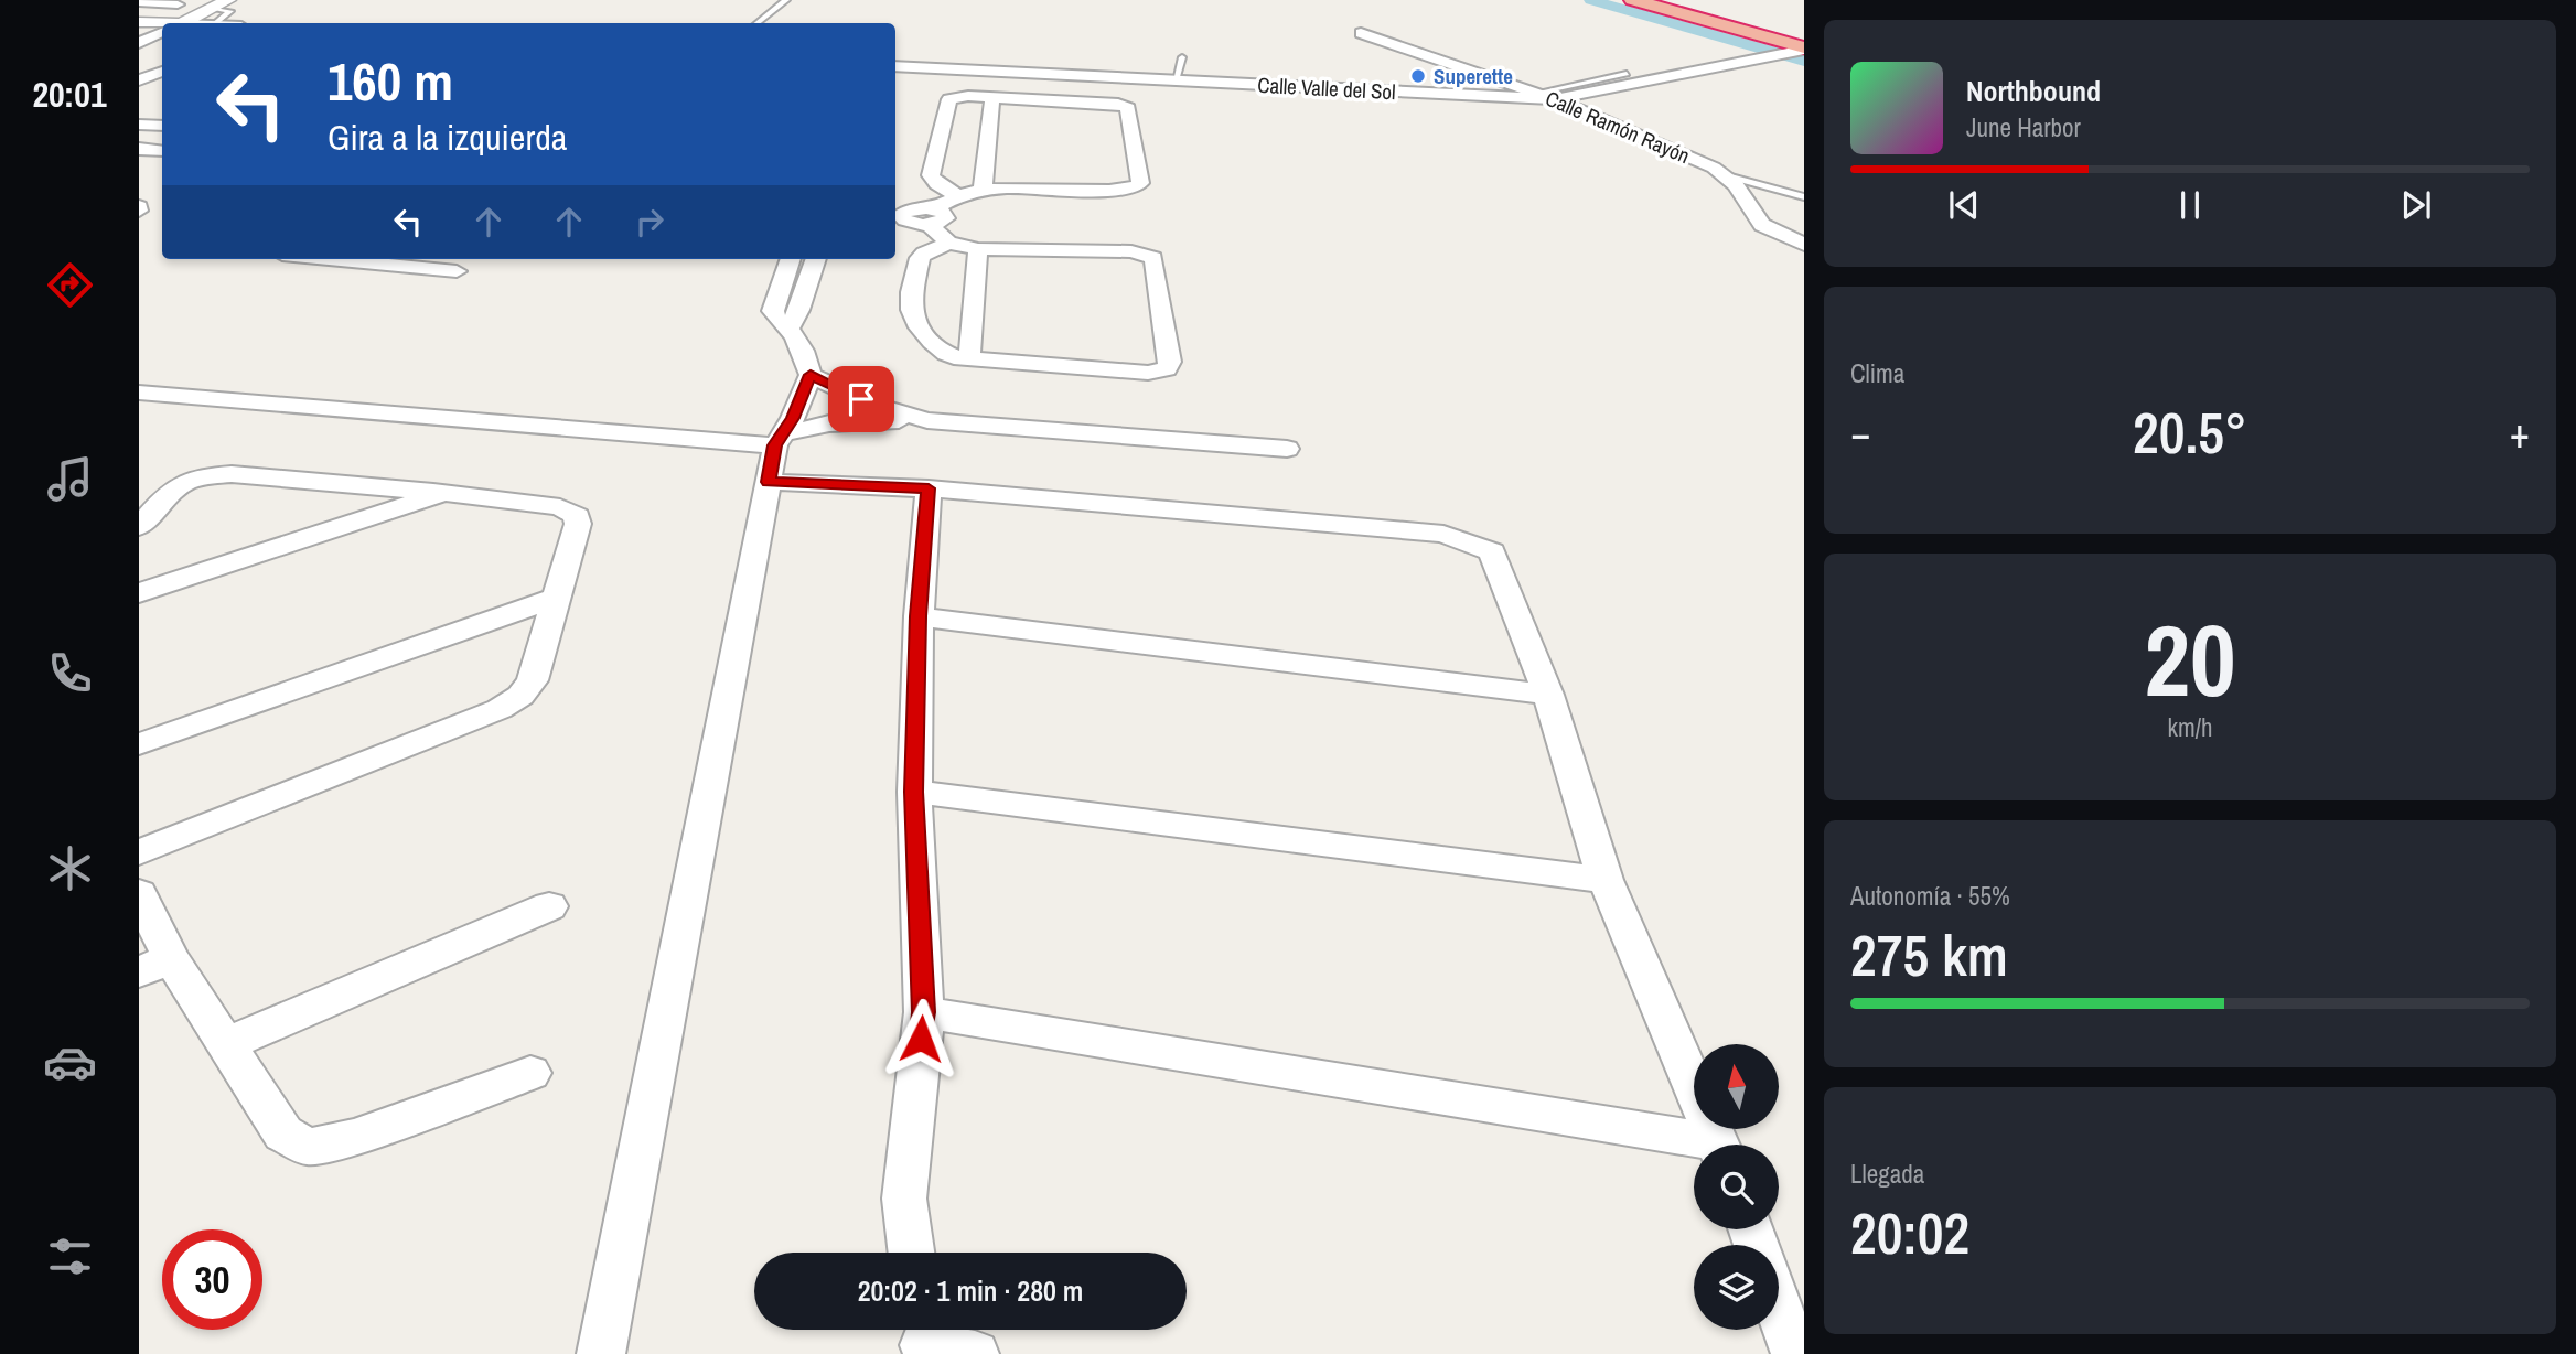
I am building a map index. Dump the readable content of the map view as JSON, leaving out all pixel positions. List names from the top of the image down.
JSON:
{
  "streets": {
    "street": ["Calle Valle del Sol", "Calle Ramón Rayón"]
  },
  "crossings": [
    ["Calle Valle del Sol", "Calle Ramón Rayón"]
  ],
  "places": ["Superette"],
  "north": "top",
  "page": {
    "tabs": "20:01",
    "turn": ["160 m", "Gira a la izquierda"],
    "song": ["Northbound", "June Harbor"],
    "tile": [
      "Clima",
      ["20", "km/h"],
      ["Autonomía · 55%", "275 km"],
      ["Llegada", "20:02"]
    ],
    "heat": ["−", "20.5°", "+"],
    "limit": "30",
    "trip": "20:02 · 1 min · 280 m"
  }
}
